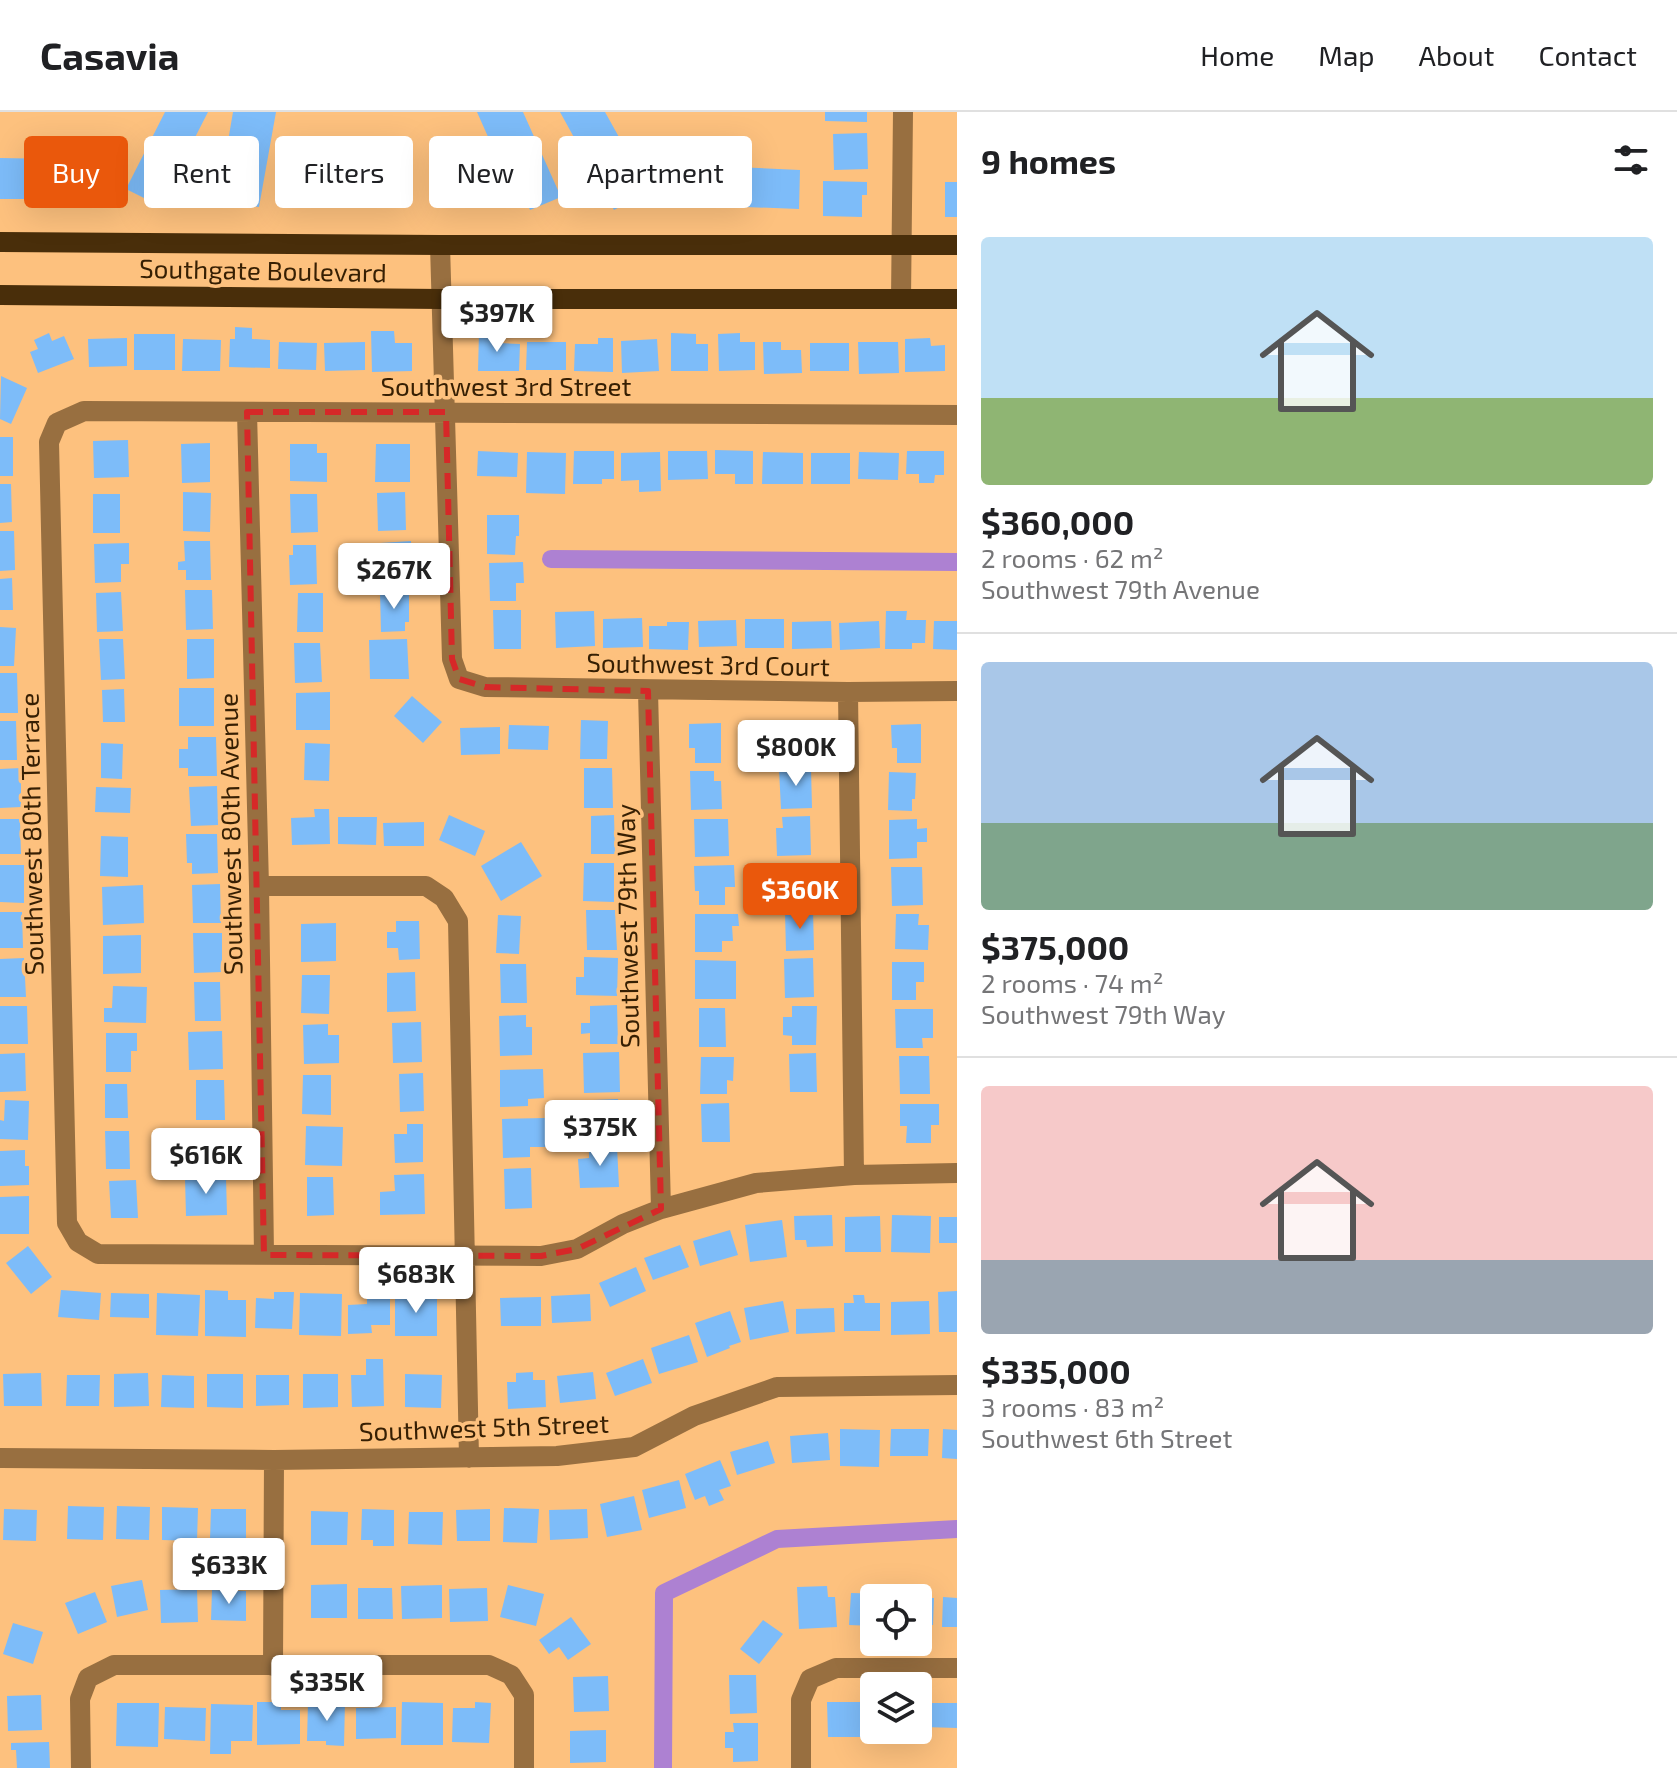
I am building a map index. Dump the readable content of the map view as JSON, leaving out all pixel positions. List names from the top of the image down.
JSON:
{
  "streets": {
    "main road": ["Southgate Boulevard"],
    "street": [
      "Southwest 3rd Street",
      "Southwest 3rd Court",
      "Southwest 80th Terrace",
      "Southwest 80th Avenue",
      "Southwest 79th Way",
      "Southwest 5th Street"
    ]
  },
  "crossings": [
    ["Southwest 3rd Street", "Southwest 3rd Court"],
    ["Southwest 3rd Street", "Southwest 80th Terrace"],
    ["Southwest 3rd Street", "Southwest 80th Avenue"],
    ["Southwest 3rd Court", "Southwest 79th Way"],
    ["Southwest 80th Terrace", "Southwest 80th Avenue"]
  ],
  "page": {
    "header": "Casavia",
    "nav": [
      "Home",
      "Map",
      "About",
      "Contact"
    ],
    "heading": "9 homes",
    "chip": [
      "Buy",
      "Rent",
      "Filters",
      "New",
      "Apartment"
    ],
    "list": [
      {
        "name": "$360,000",
        "note": "2 rooms · 62 m² · Southwest 79th Avenue"
      },
      {
        "name": "$375,000",
        "note": "2 rooms · 74 m² · Southwest 79th Way"
      },
      {
        "name": "$335,000",
        "note": "3 rooms · 83 m² · Southwest 6th Street"
      }
    ],
    "price": [
      "$397K",
      "$267K",
      "$800K",
      "$360K",
      "$375K",
      "$616K",
      "$683K",
      "$633K",
      "$335K"
    ]
  }
}
